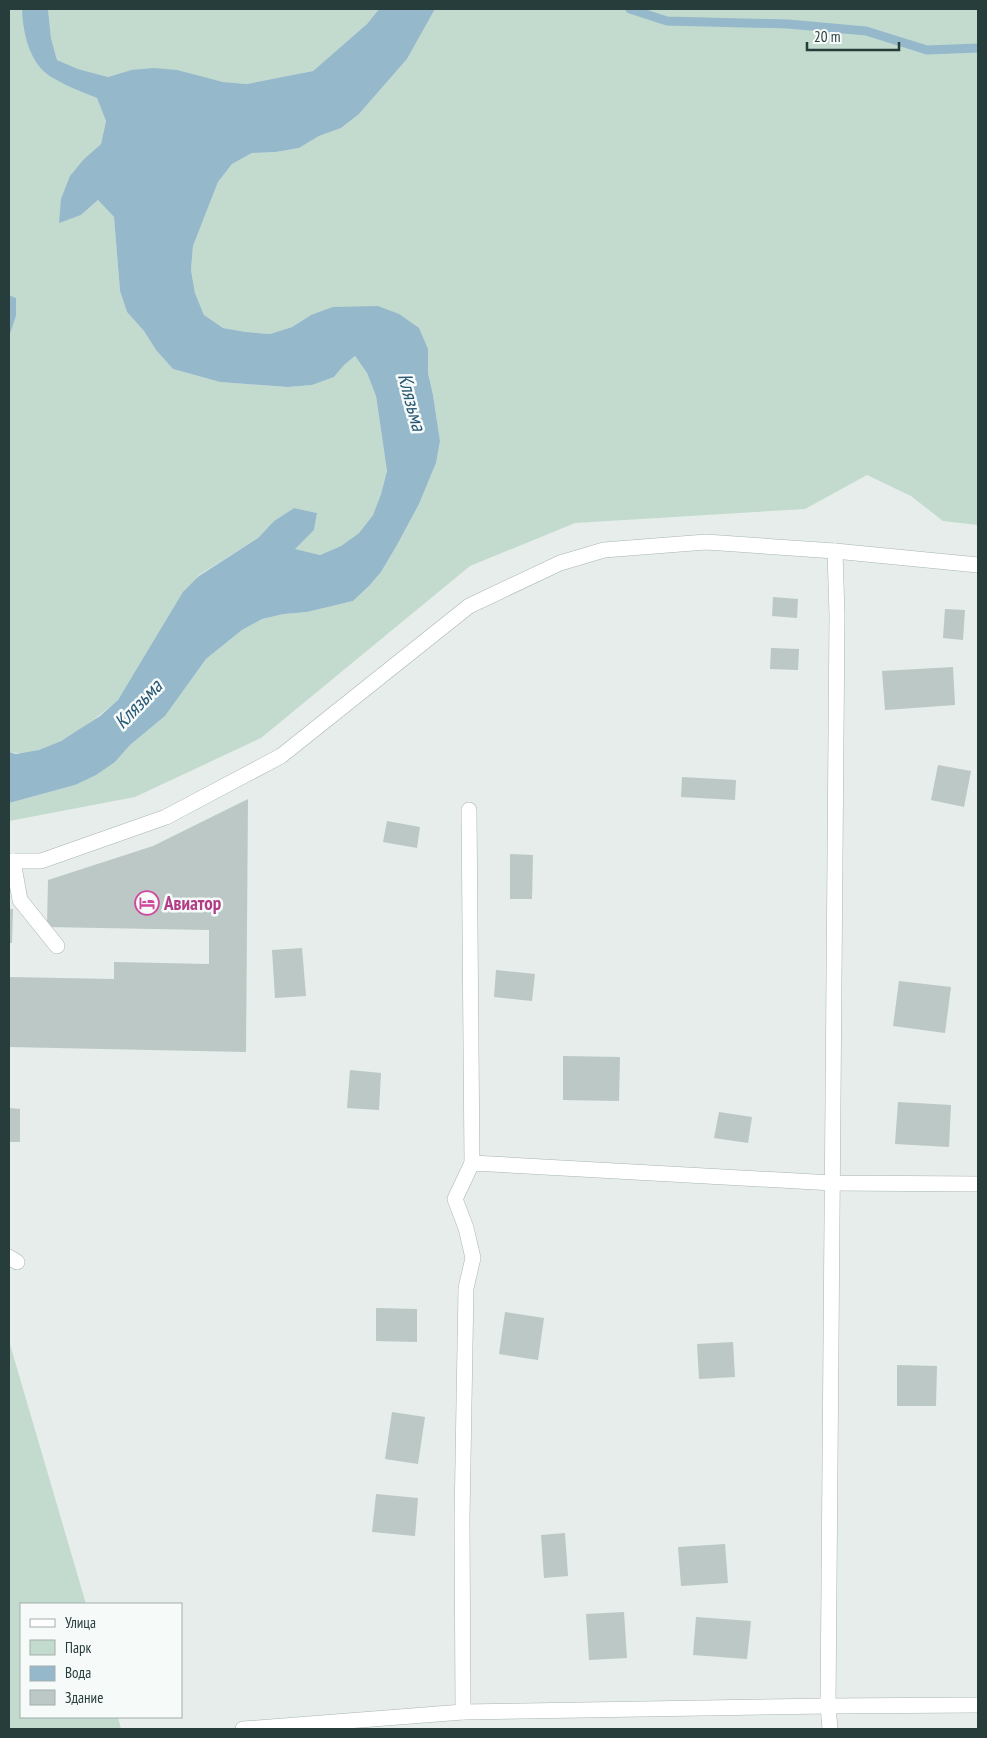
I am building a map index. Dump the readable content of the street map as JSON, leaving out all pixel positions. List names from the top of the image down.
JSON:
{
  "water": ["Клязьма"],
  "places": {
    "hotel": ["Авиатор"]
  },
  "legend": [
    "Улица",
    "Парк",
    "Вода",
    "Здание"
  ],
  "scale_bar": "20 m"
}
